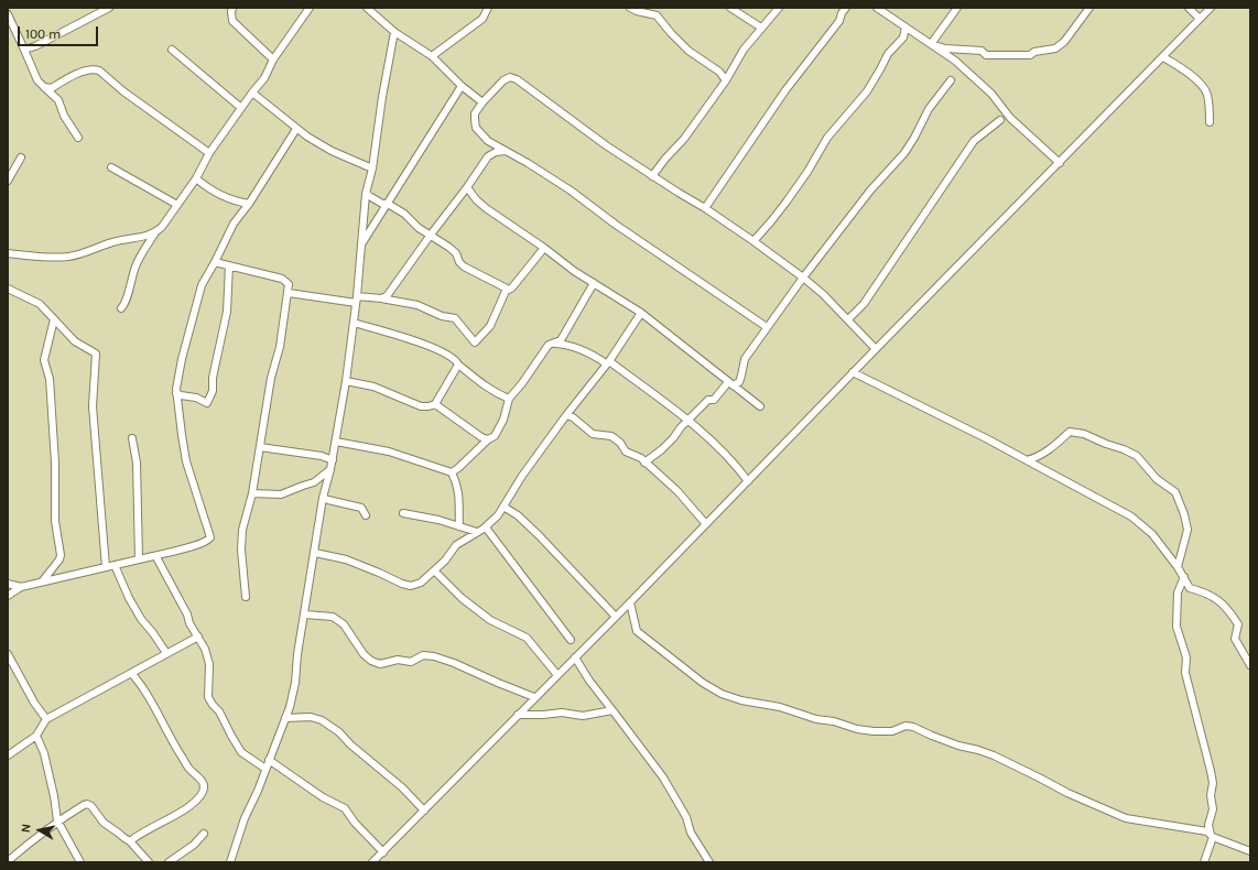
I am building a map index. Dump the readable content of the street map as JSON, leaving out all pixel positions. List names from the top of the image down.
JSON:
{
  "scale_bar": "100 m",
  "north": "left"
}
